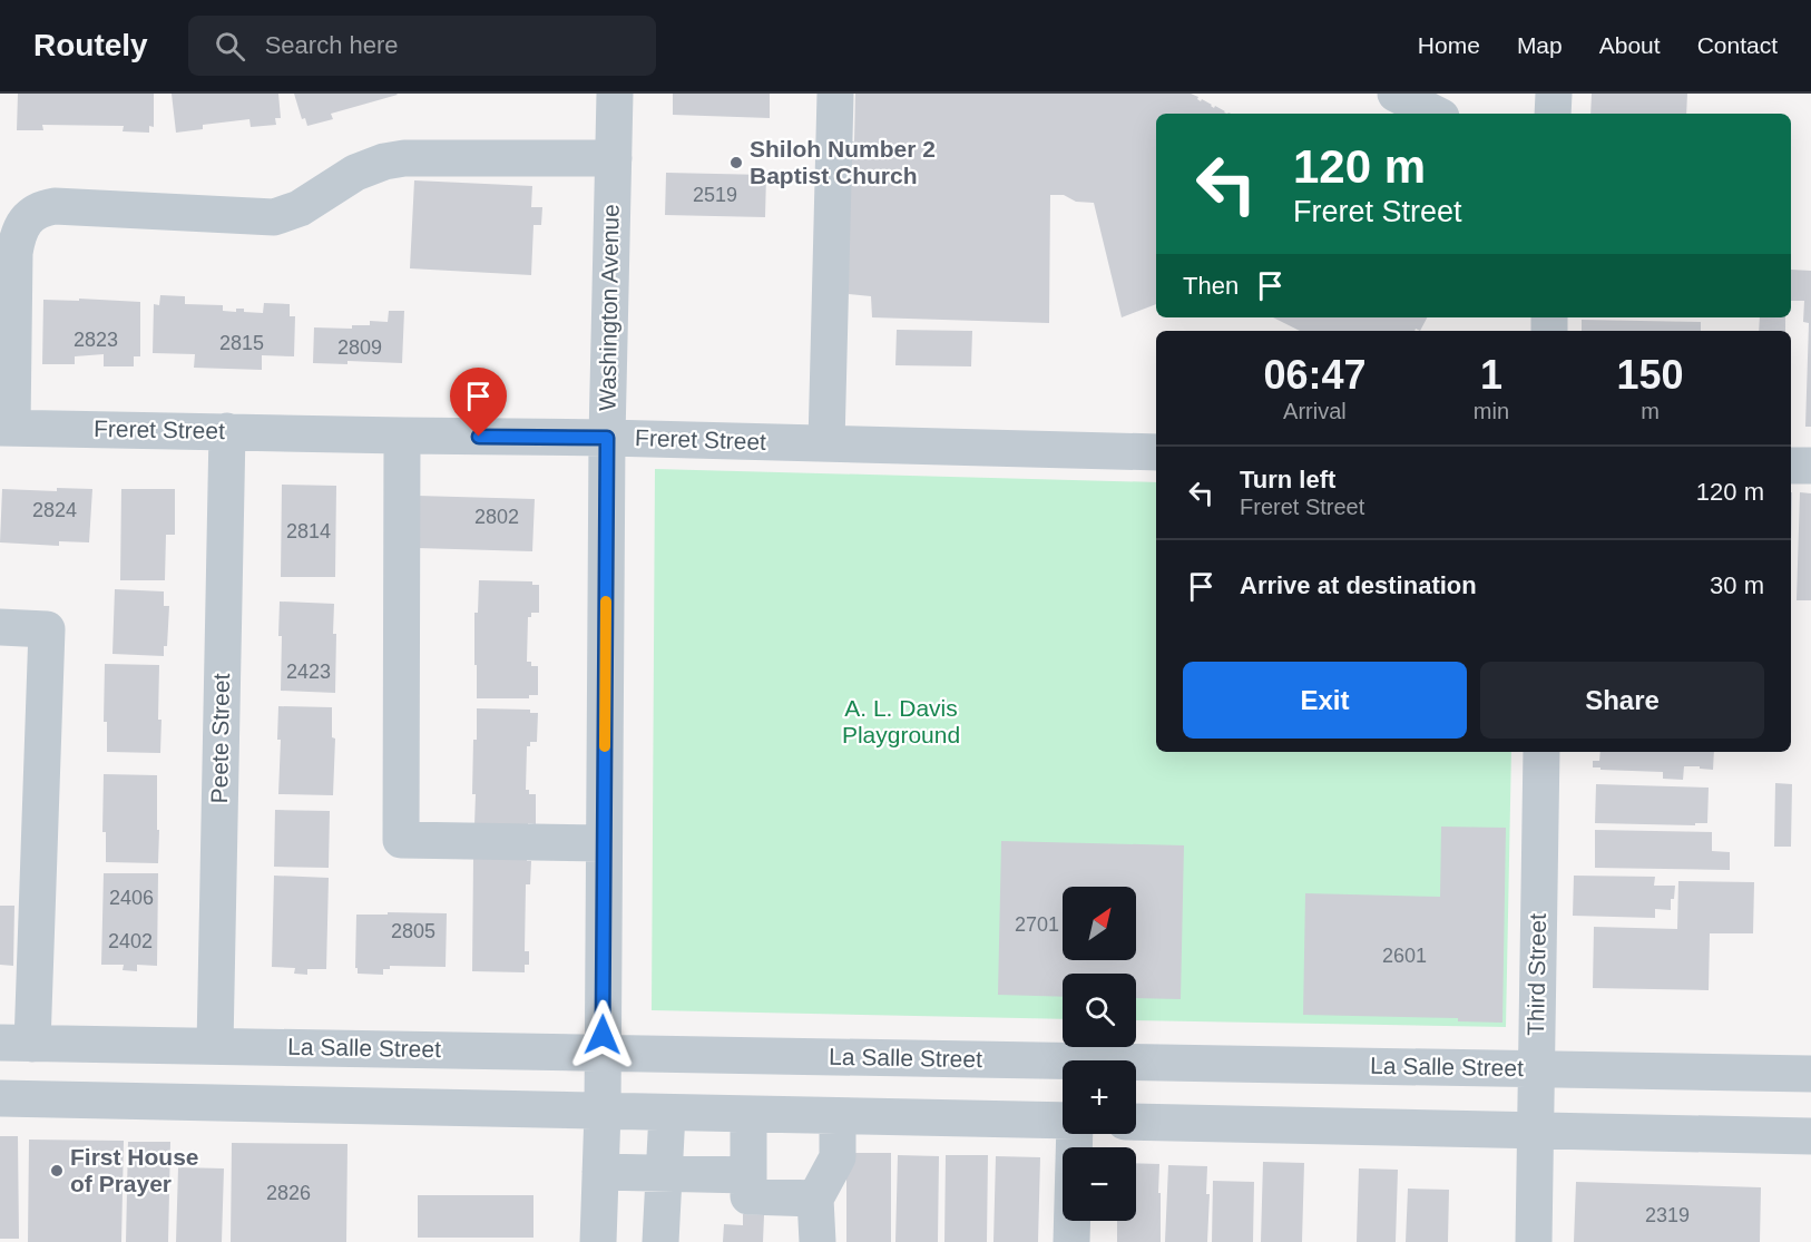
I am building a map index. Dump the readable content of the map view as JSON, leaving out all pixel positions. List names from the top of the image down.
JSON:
{
  "streets": {
    "street": [
      "Washington Avenue",
      "Freret Street",
      "Peete Street",
      "Third Street",
      "La Salle Street"
    ]
  },
  "crossings": [
    ["Washington Avenue", "Freret Street"],
    ["Washington Avenue", "La Salle Street"],
    ["Freret Street", "Peete Street"],
    ["Peete Street", "La Salle Street"],
    ["Third Street", "La Salle Street"]
  ],
  "parks": ["A. L. Davis Playground"],
  "places": ["Shiloh Number 2 Baptist Church", "First House of Prayer"],
  "house_numbers": [
    "2519",
    "2823",
    "2815",
    "2809",
    "2824",
    "2802",
    "2814",
    "2423",
    "2406",
    "2701",
    "2805",
    "2402",
    "2601",
    "2826",
    "2319"
  ],
  "north": "top right",
  "page": {
    "header": "Routely",
    "search": "Search here",
    "nav": [
      "Home",
      "Map",
      "About",
      "Contact"
    ],
    "turn": ["120 m", "Freret Street"],
    "then": "Then",
    "eta": [
      "06:47",
      "Arrival",
      "1",
      "min",
      "150",
      "m"
    ],
    "list": [
      {
        "name": "Turn left",
        "note": "Freret Street",
        "value": "120 m"
      },
      {
        "name": "Arrive at destination",
        "value": "30 m"
      }
    ],
    "buttons": ["Exit", "Share"],
    "map_buttons": ["+", "−"]
  }
}
